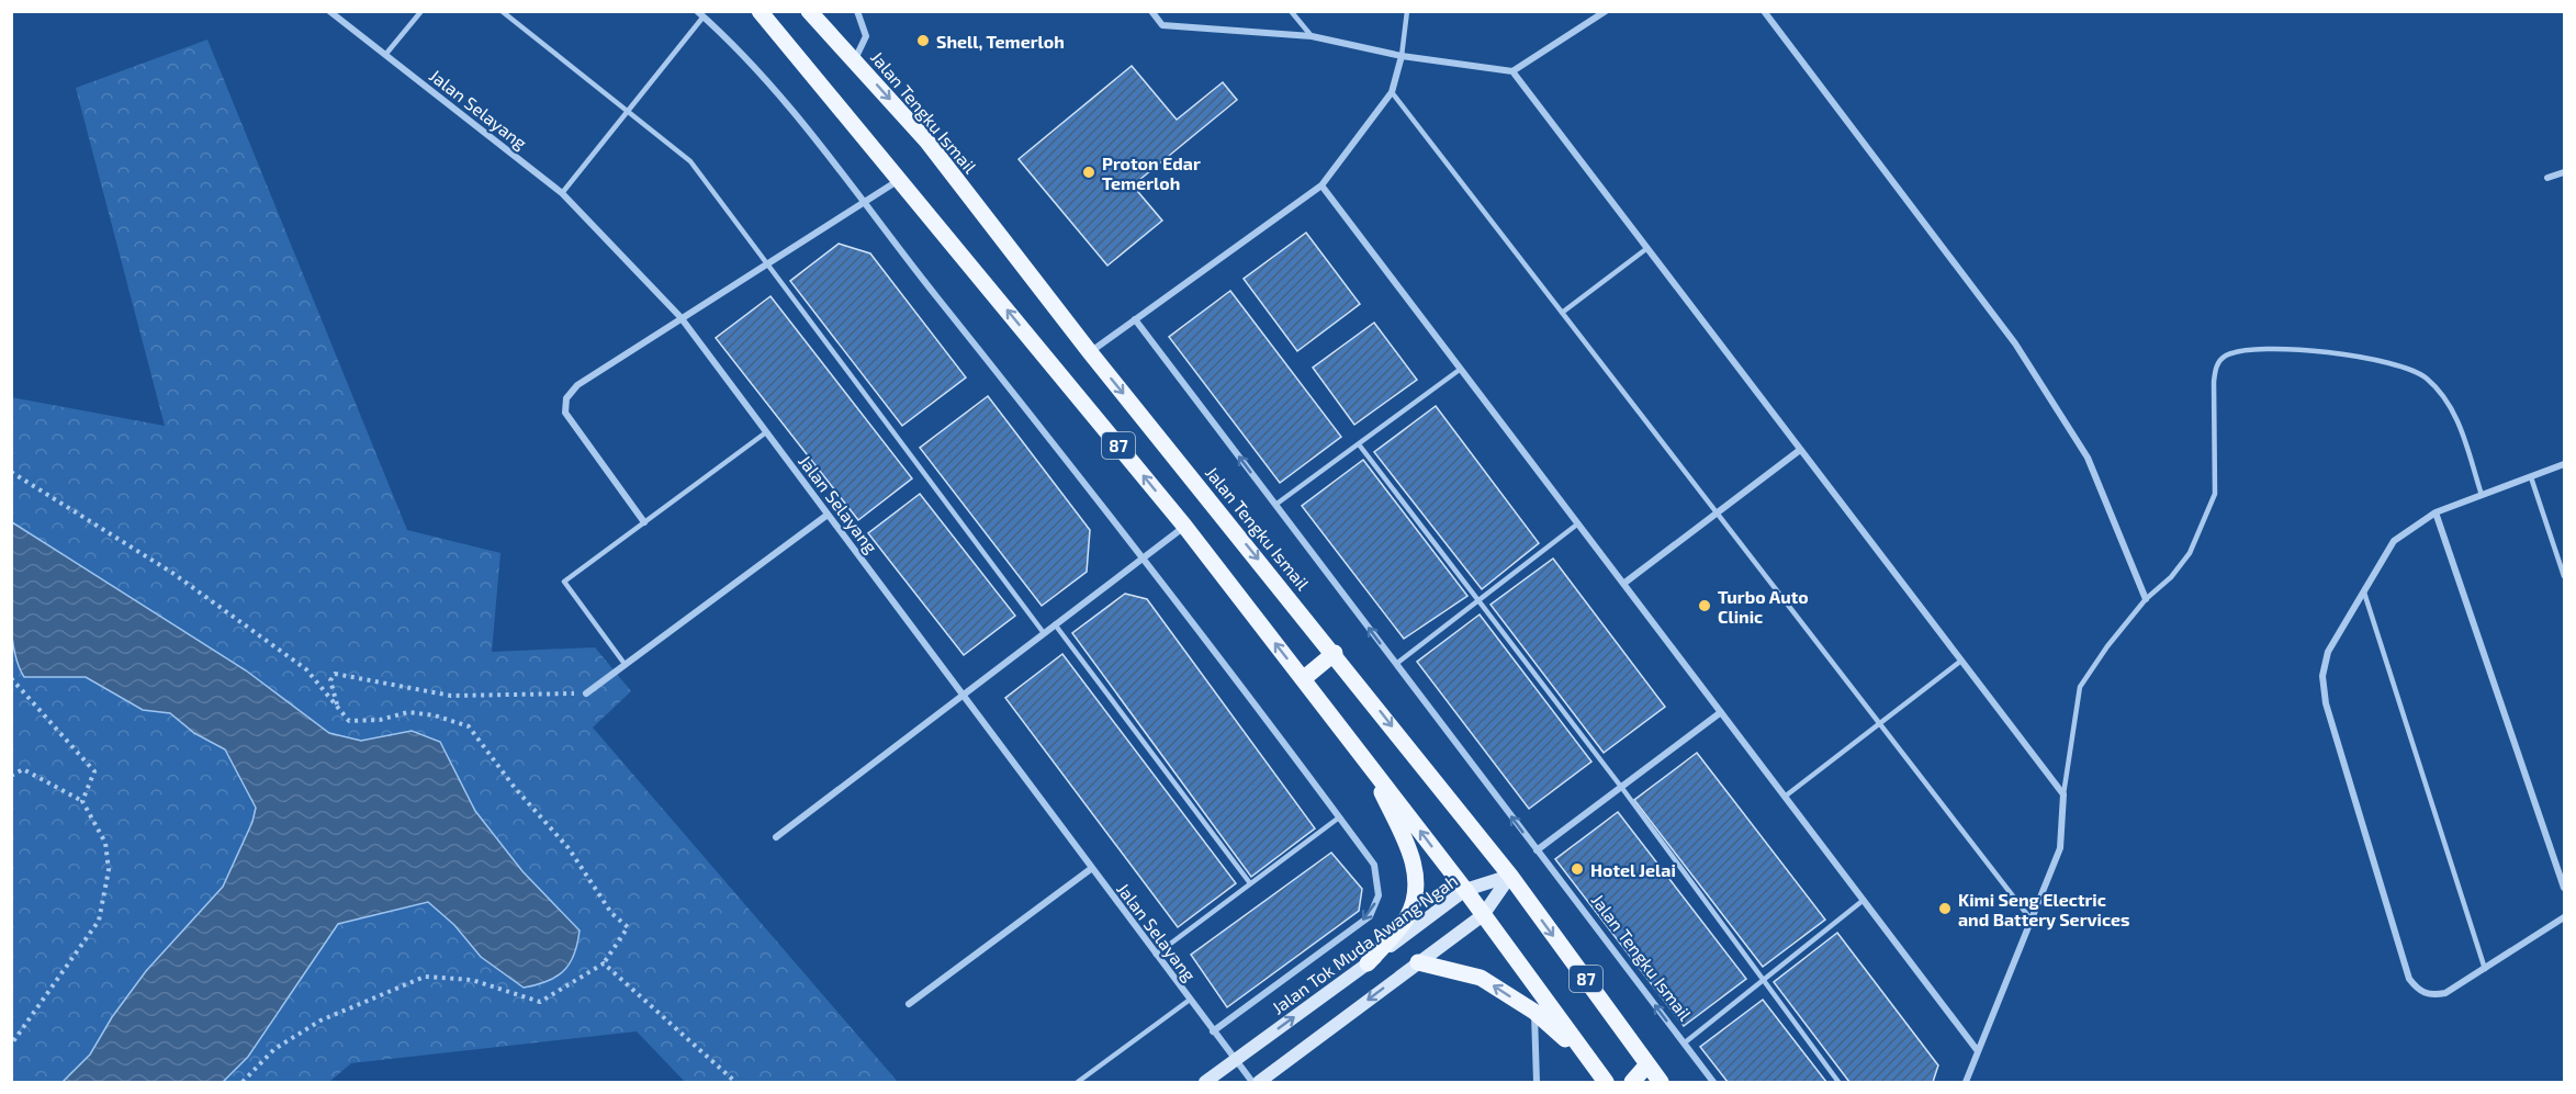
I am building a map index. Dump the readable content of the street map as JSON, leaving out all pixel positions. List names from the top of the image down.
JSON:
{
  "streets": {
    "main road": ["Jalan Tengku Ismail", "87", "Jalan Tok Muda Awang Ngah"],
    "street": ["Jalan Selayang"]
  },
  "crossings": [
    ["Jalan Selayang", "Jalan Tok Muda Awang Ngah"],
    ["Jalan Tengku Ismail", "Jalan Tok Muda Awang Ngah"],
    ["87", "Jalan Tok Muda Awang Ngah"]
  ],
  "places": [
    "Shell, Temerloh",
    "Proton Edar Temerloh",
    "Turbo Auto Clinic",
    "Hotel Jelai",
    "Kimi Seng Electric and Battery Services"
  ]
}
